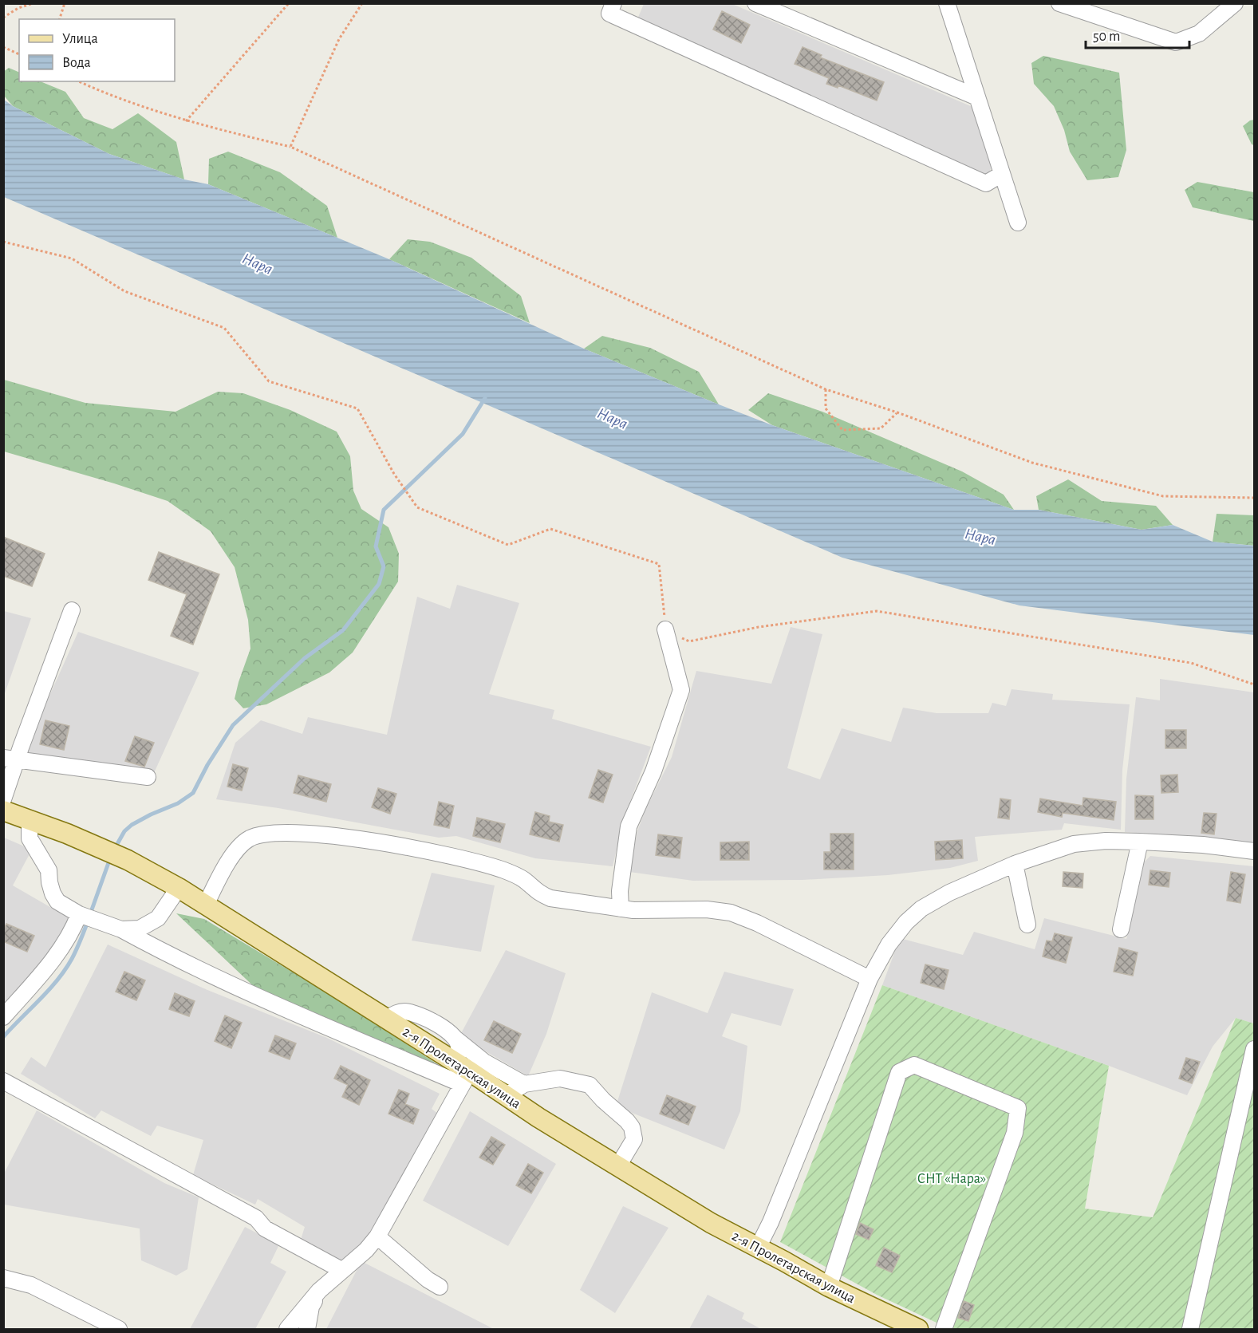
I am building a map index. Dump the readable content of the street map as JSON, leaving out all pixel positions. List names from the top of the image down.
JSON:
{
  "streets": {
    "main road": ["2-я Пролетарская улица"]
  },
  "water": ["Нара"],
  "parks": ["СНТ «Нара»"],
  "legend": ["Улица", "Вода"],
  "scale_bar": "50 m"
}
